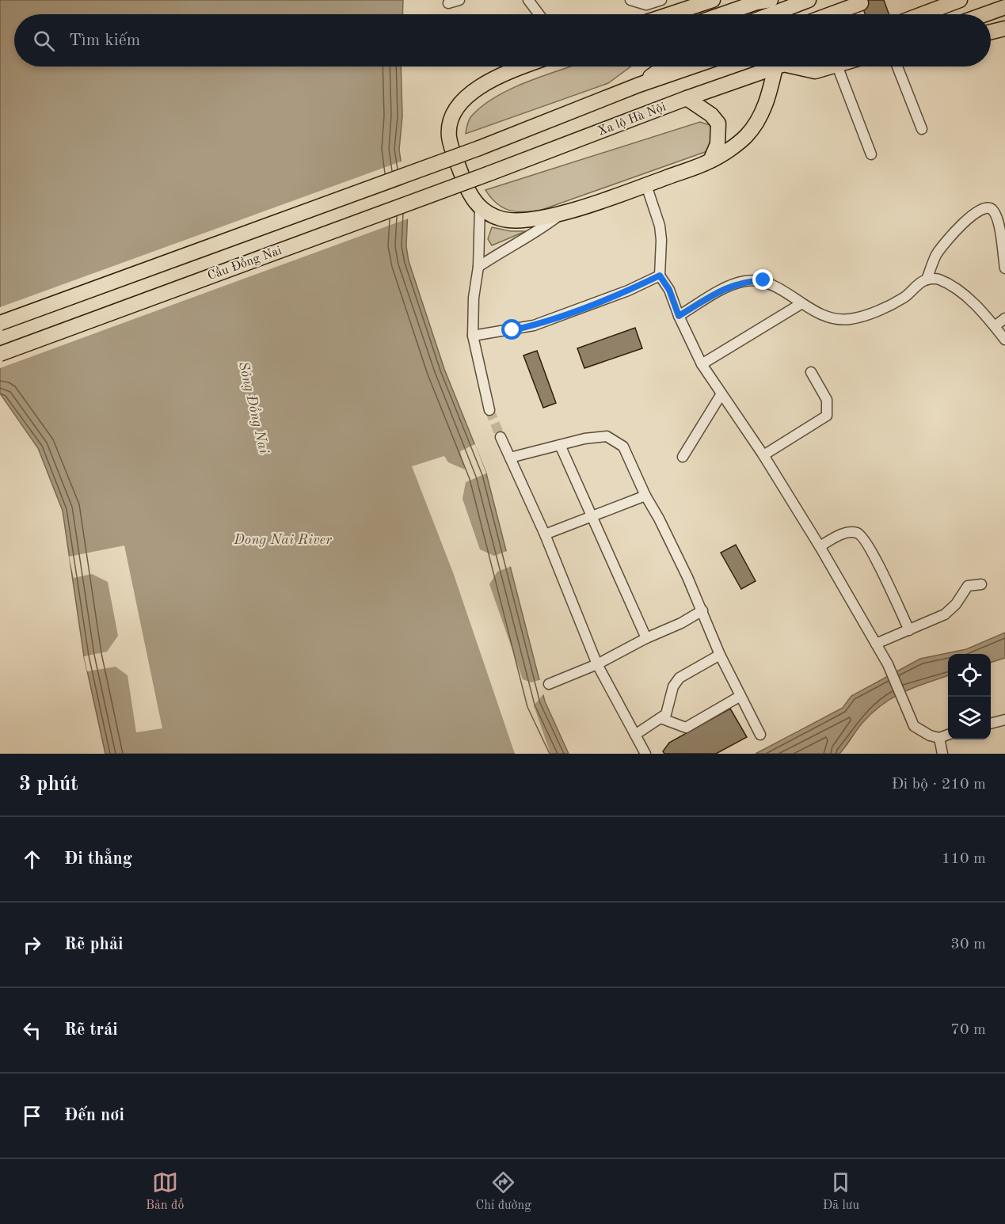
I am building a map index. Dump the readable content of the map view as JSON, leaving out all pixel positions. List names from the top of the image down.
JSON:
{
  "streets": {
    "highway": ["Xa lộ Hà Nội", "Cầu Đồng Nai"]
  },
  "crossings": [
    ["Xa lộ Hà Nội", "Cầu Đồng Nai"]
  ],
  "water": ["Sông Đồng Nai", "Dong Nai River"],
  "page": {
    "search": "Tìm kiếm",
    "heading": ["3 phút", "Đi bộ · 210 m"],
    "list": [
      ["Đi thẳng", "110 m"],
      ["Rẽ phải", "30 m"],
      ["Rẽ trái", "70 m"],
      "Đến nơi"
    ],
    "nav": ["Bản đồ", "Chỉ đường", "Đã lưu"]
  }
}
